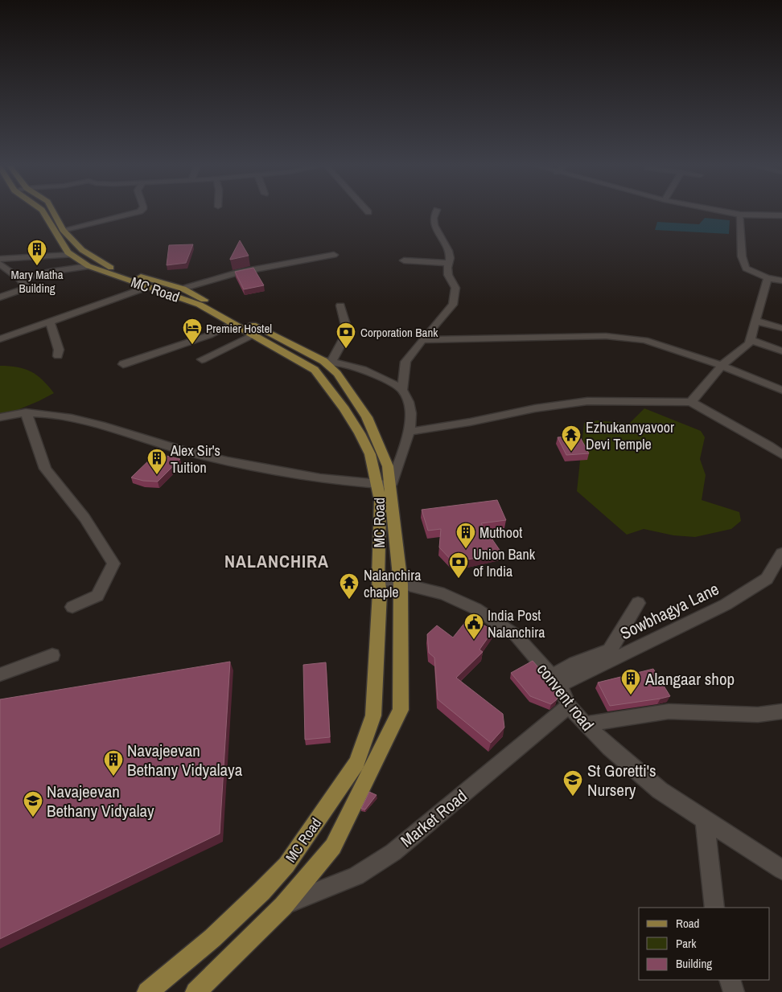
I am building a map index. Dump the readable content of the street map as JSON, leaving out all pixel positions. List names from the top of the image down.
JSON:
{
  "streets": {
    "main road": ["MC Road"],
    "street": ["Sowbhagya Lane", "convent road", "Market Road"]
  },
  "crossings": [
    ["MC Road", "convent road"],
    ["MC Road", "Market Road"],
    ["Sowbhagya Lane", "convent road"],
    ["convent road", "Market Road"]
  ],
  "districts": ["NALANCHIRA"],
  "places": {
    "building": [
      "Mary Matha Building",
      "Alex Sir's Tuition",
      "Muthoot",
      "Alangaar shop",
      "Navajeevan Bethany Vidyalaya"
    ],
    "hotel": ["Premier Hostel"],
    "bank": ["Corporation Bank", "Union Bank of India"],
    "temple": ["Ezhukannyavoor Devi Temple", "Nalanchira chaple"],
    "public building": ["India Post Nalanchira"],
    "school or university": ["St Goretti's Nursery", "Navajeevan Bethany Vidyalay"]
  },
  "legend": ["Road", "Park", "Building"]
}
